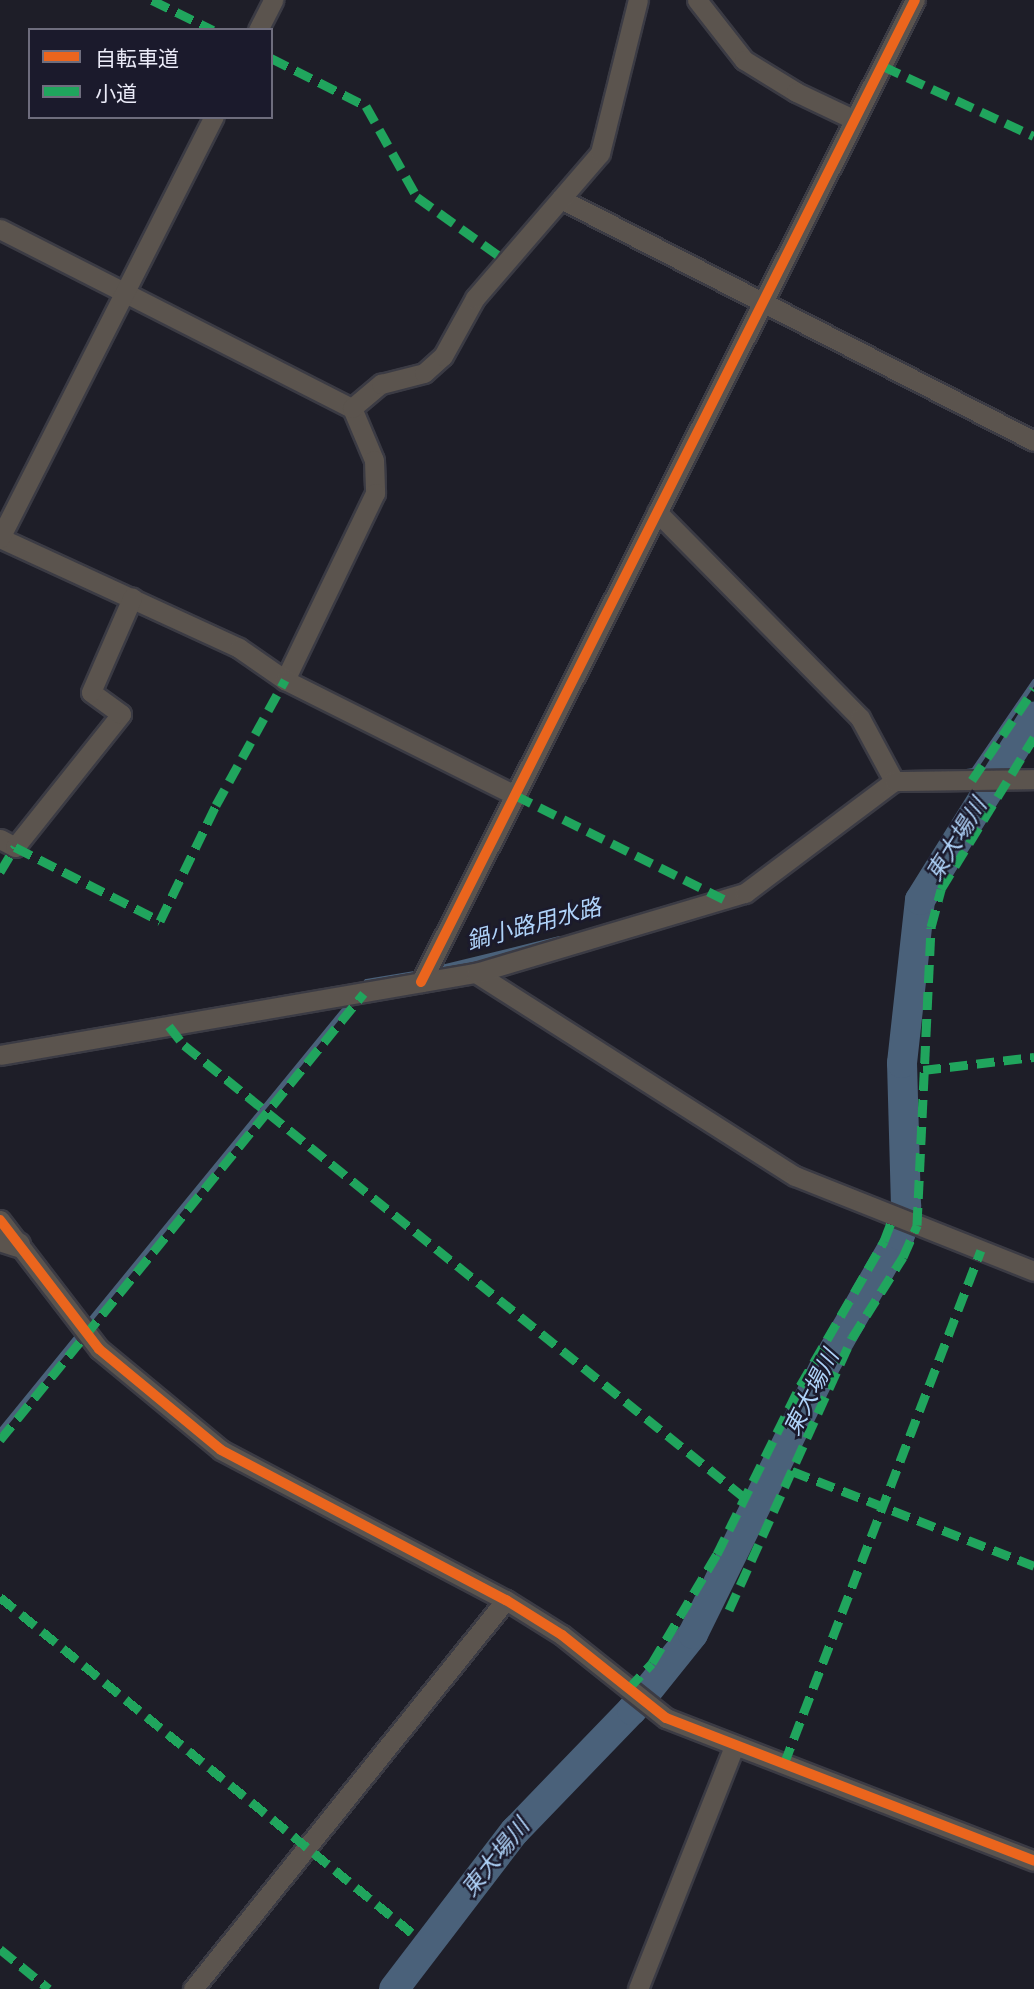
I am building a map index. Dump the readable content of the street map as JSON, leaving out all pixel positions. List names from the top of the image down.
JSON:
{
  "water": ["東大場川", "鍋小路用水路"],
  "legend": ["自転車道", "小道"]
}
